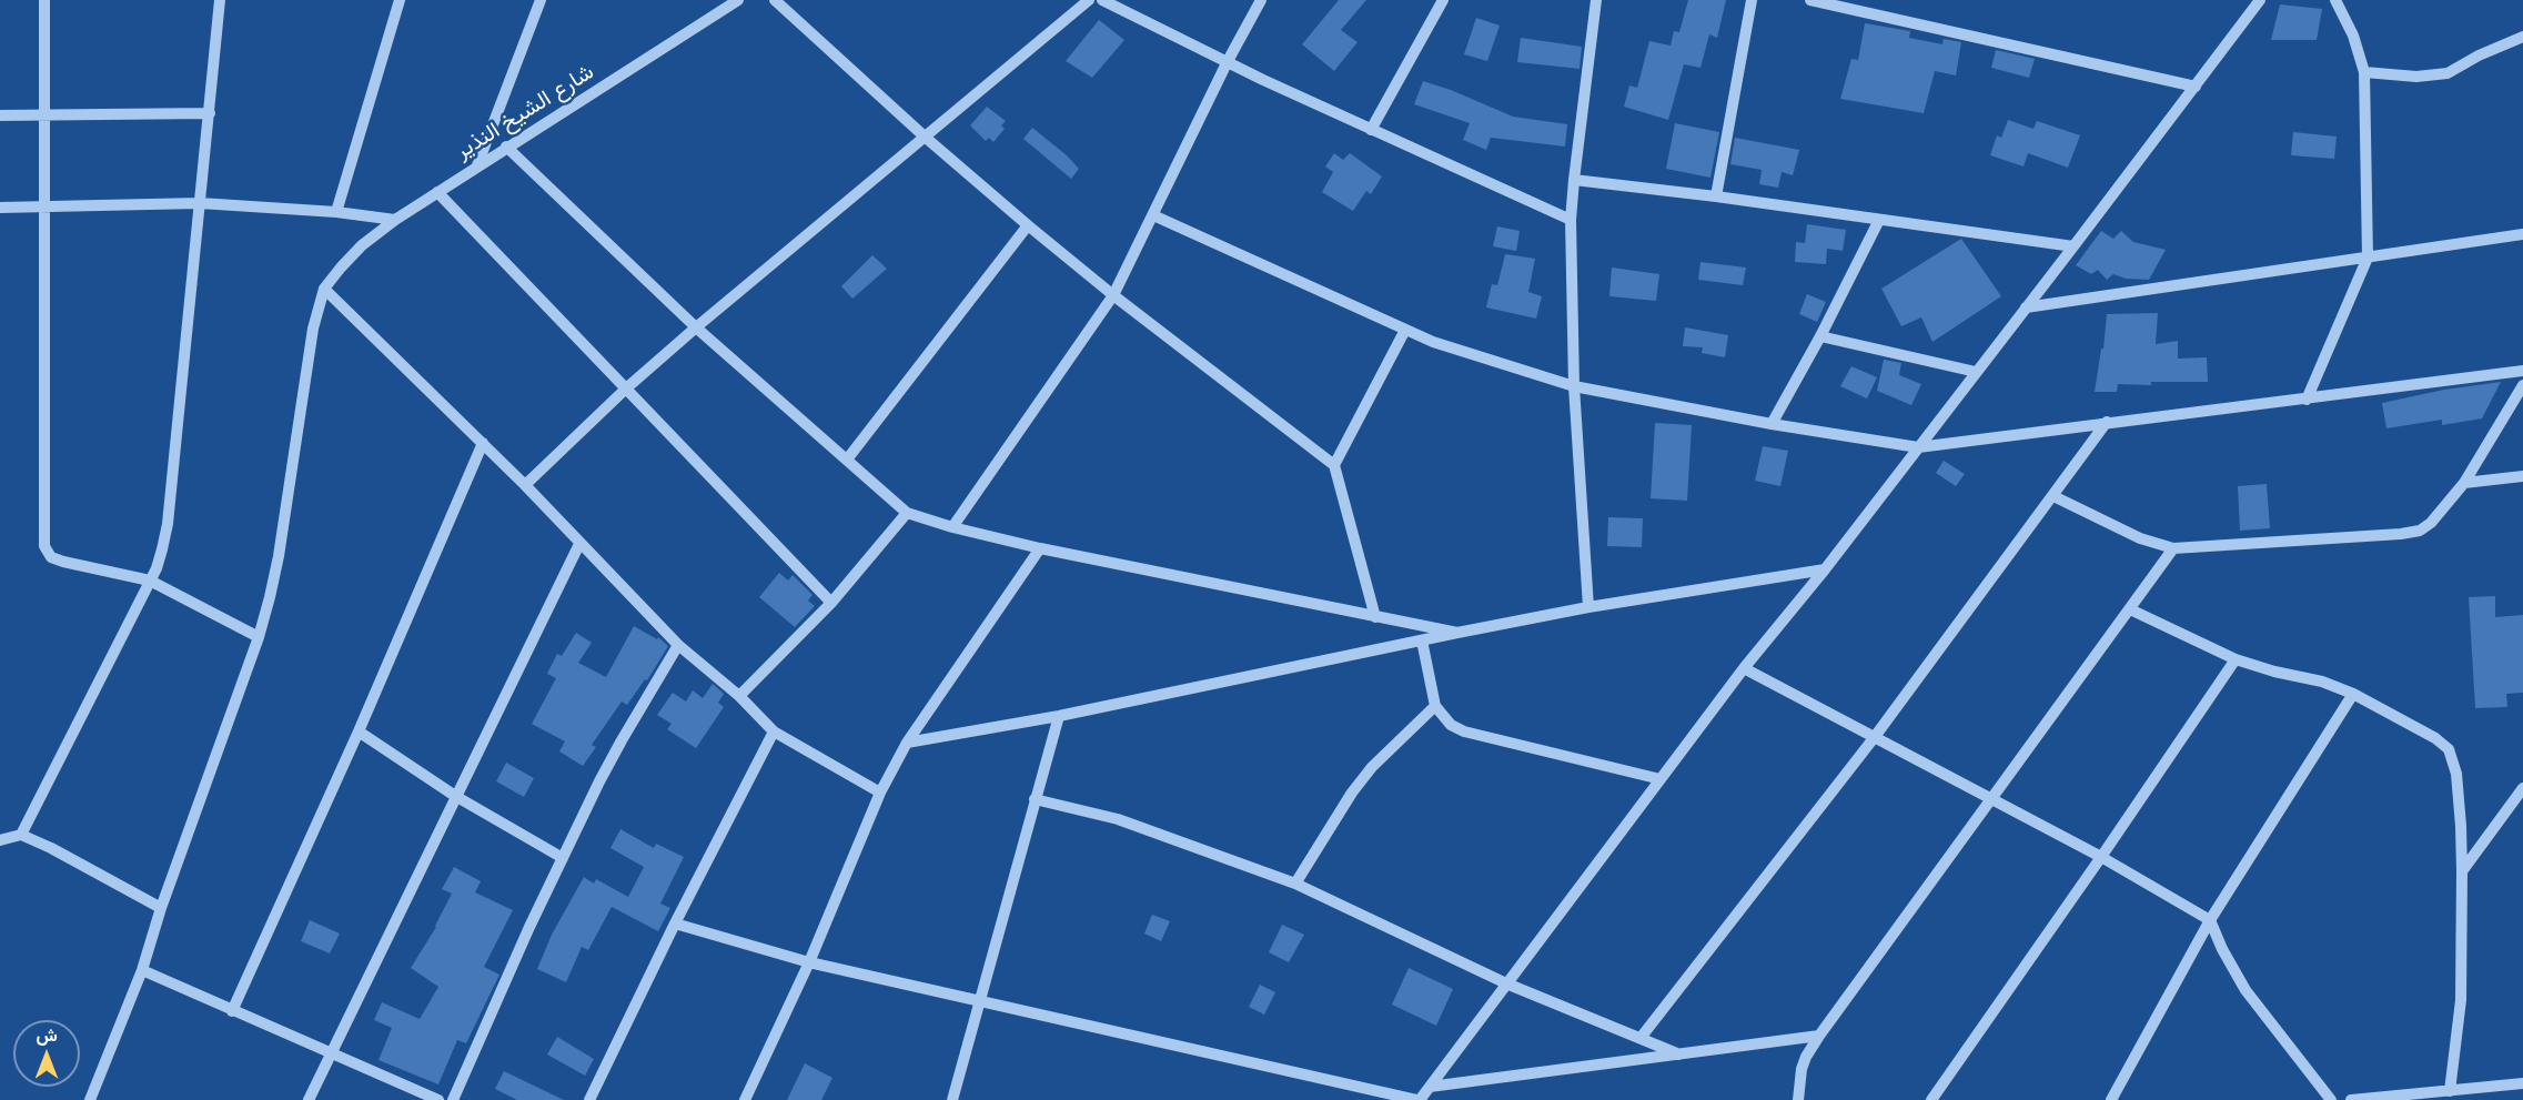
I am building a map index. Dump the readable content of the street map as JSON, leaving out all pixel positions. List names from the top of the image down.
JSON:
{
  "streets": {
    "street": ["شارع الشيخ النذير"]
  },
  "north": "top"
}
